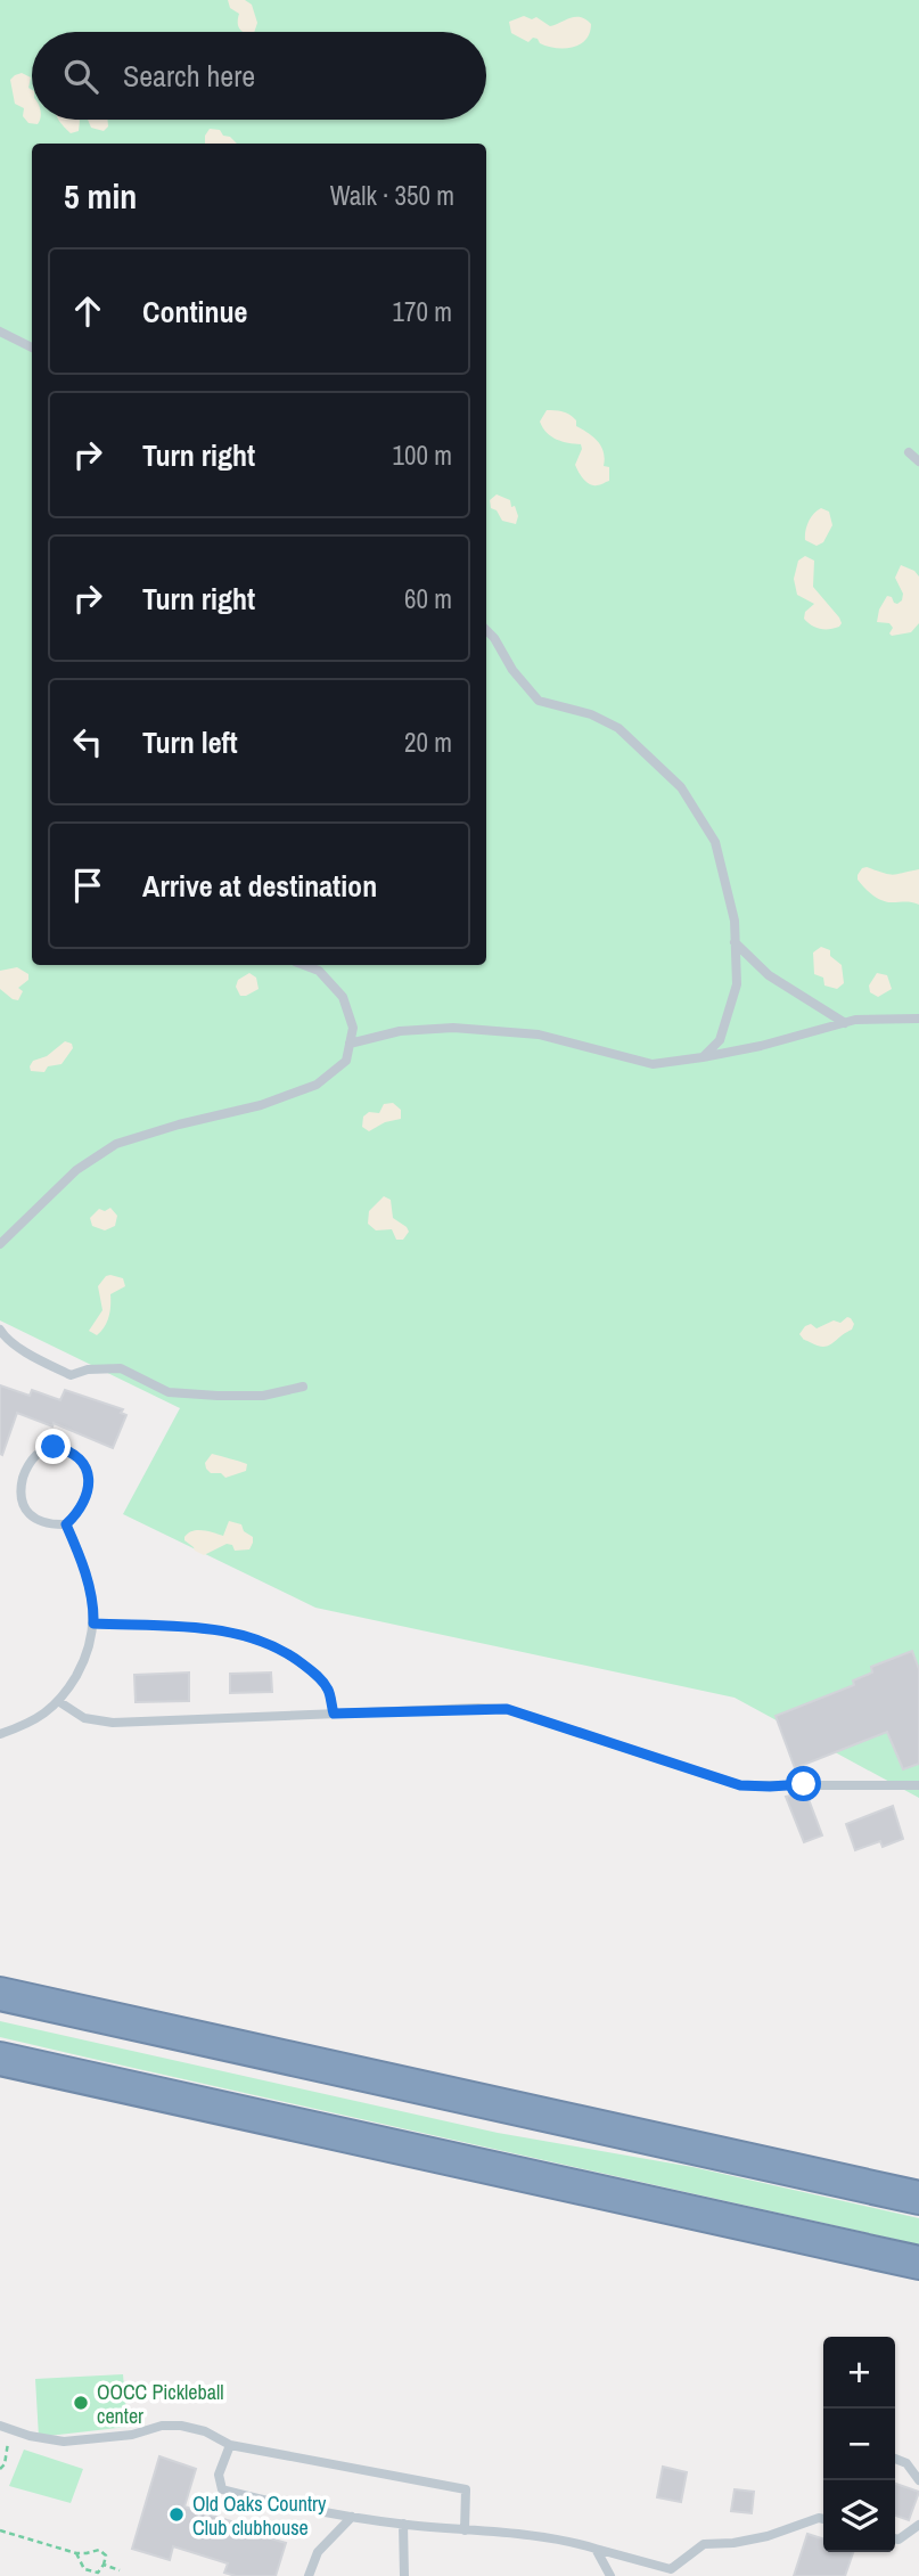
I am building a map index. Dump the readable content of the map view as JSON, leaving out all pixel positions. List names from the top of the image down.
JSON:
{
  "places": ["OOCC Pickleball center", "Old Oaks Country Club clubhouse"],
  "page": {
    "search": "Search here",
    "heading": ["5 min", "Walk · 350 m"],
    "list": [
      ["Continue", "170 m"],
      ["Turn right", "100 m"],
      ["Turn right", "60 m"],
      ["Turn left", "20 m"],
      "Arrive at destination"
    ],
    "map_buttons": ["+", "−"]
  }
}
